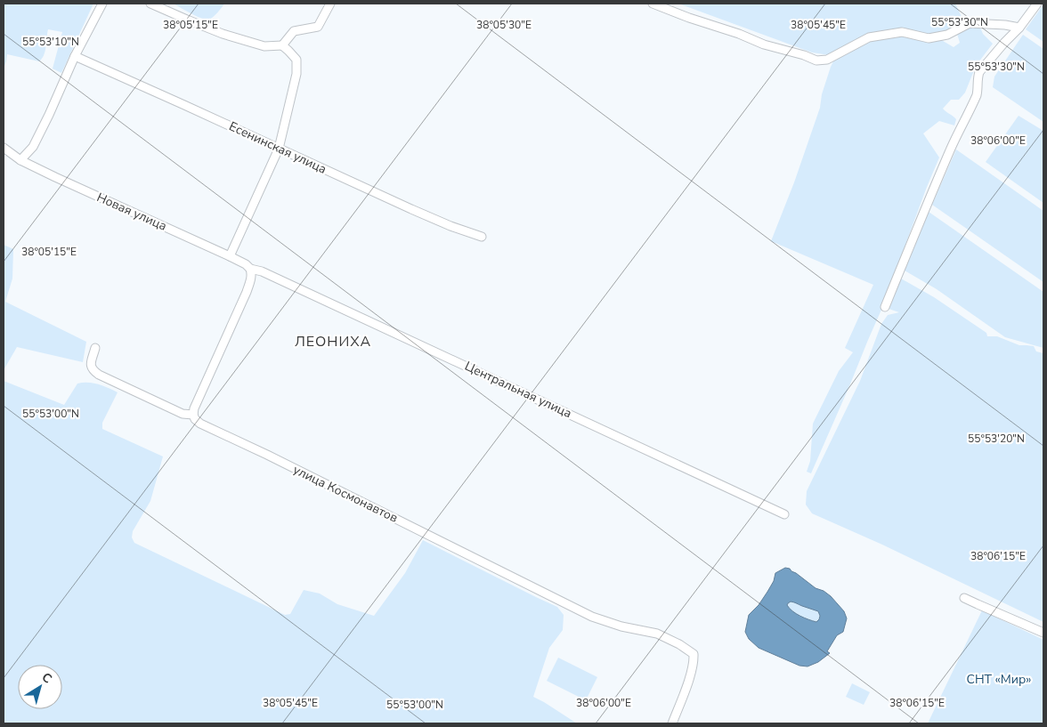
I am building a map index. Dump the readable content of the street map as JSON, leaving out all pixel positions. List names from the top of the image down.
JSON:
{
  "streets": {
    "street": [
      "Есенинская улица",
      "Новая улица",
      "Центральная улица",
      "улица Космонавтов"
    ]
  },
  "crossings": [
    ["Новая улица", "Центральная улица"]
  ],
  "districts": ["ЛЕОНИХА"],
  "parks": ["СНТ «Мир»"],
  "north": "top right",
  "coordinates": [
    "55°53'30\"N",
    "38°05'15\"E",
    "38°05'30\"E",
    "38°05'45\"E",
    "55°53'10\"N",
    "38°06'00\"E",
    "55°53'00\"N",
    "55°53'20\"N",
    "38°06'15\"E"
  ]
}
